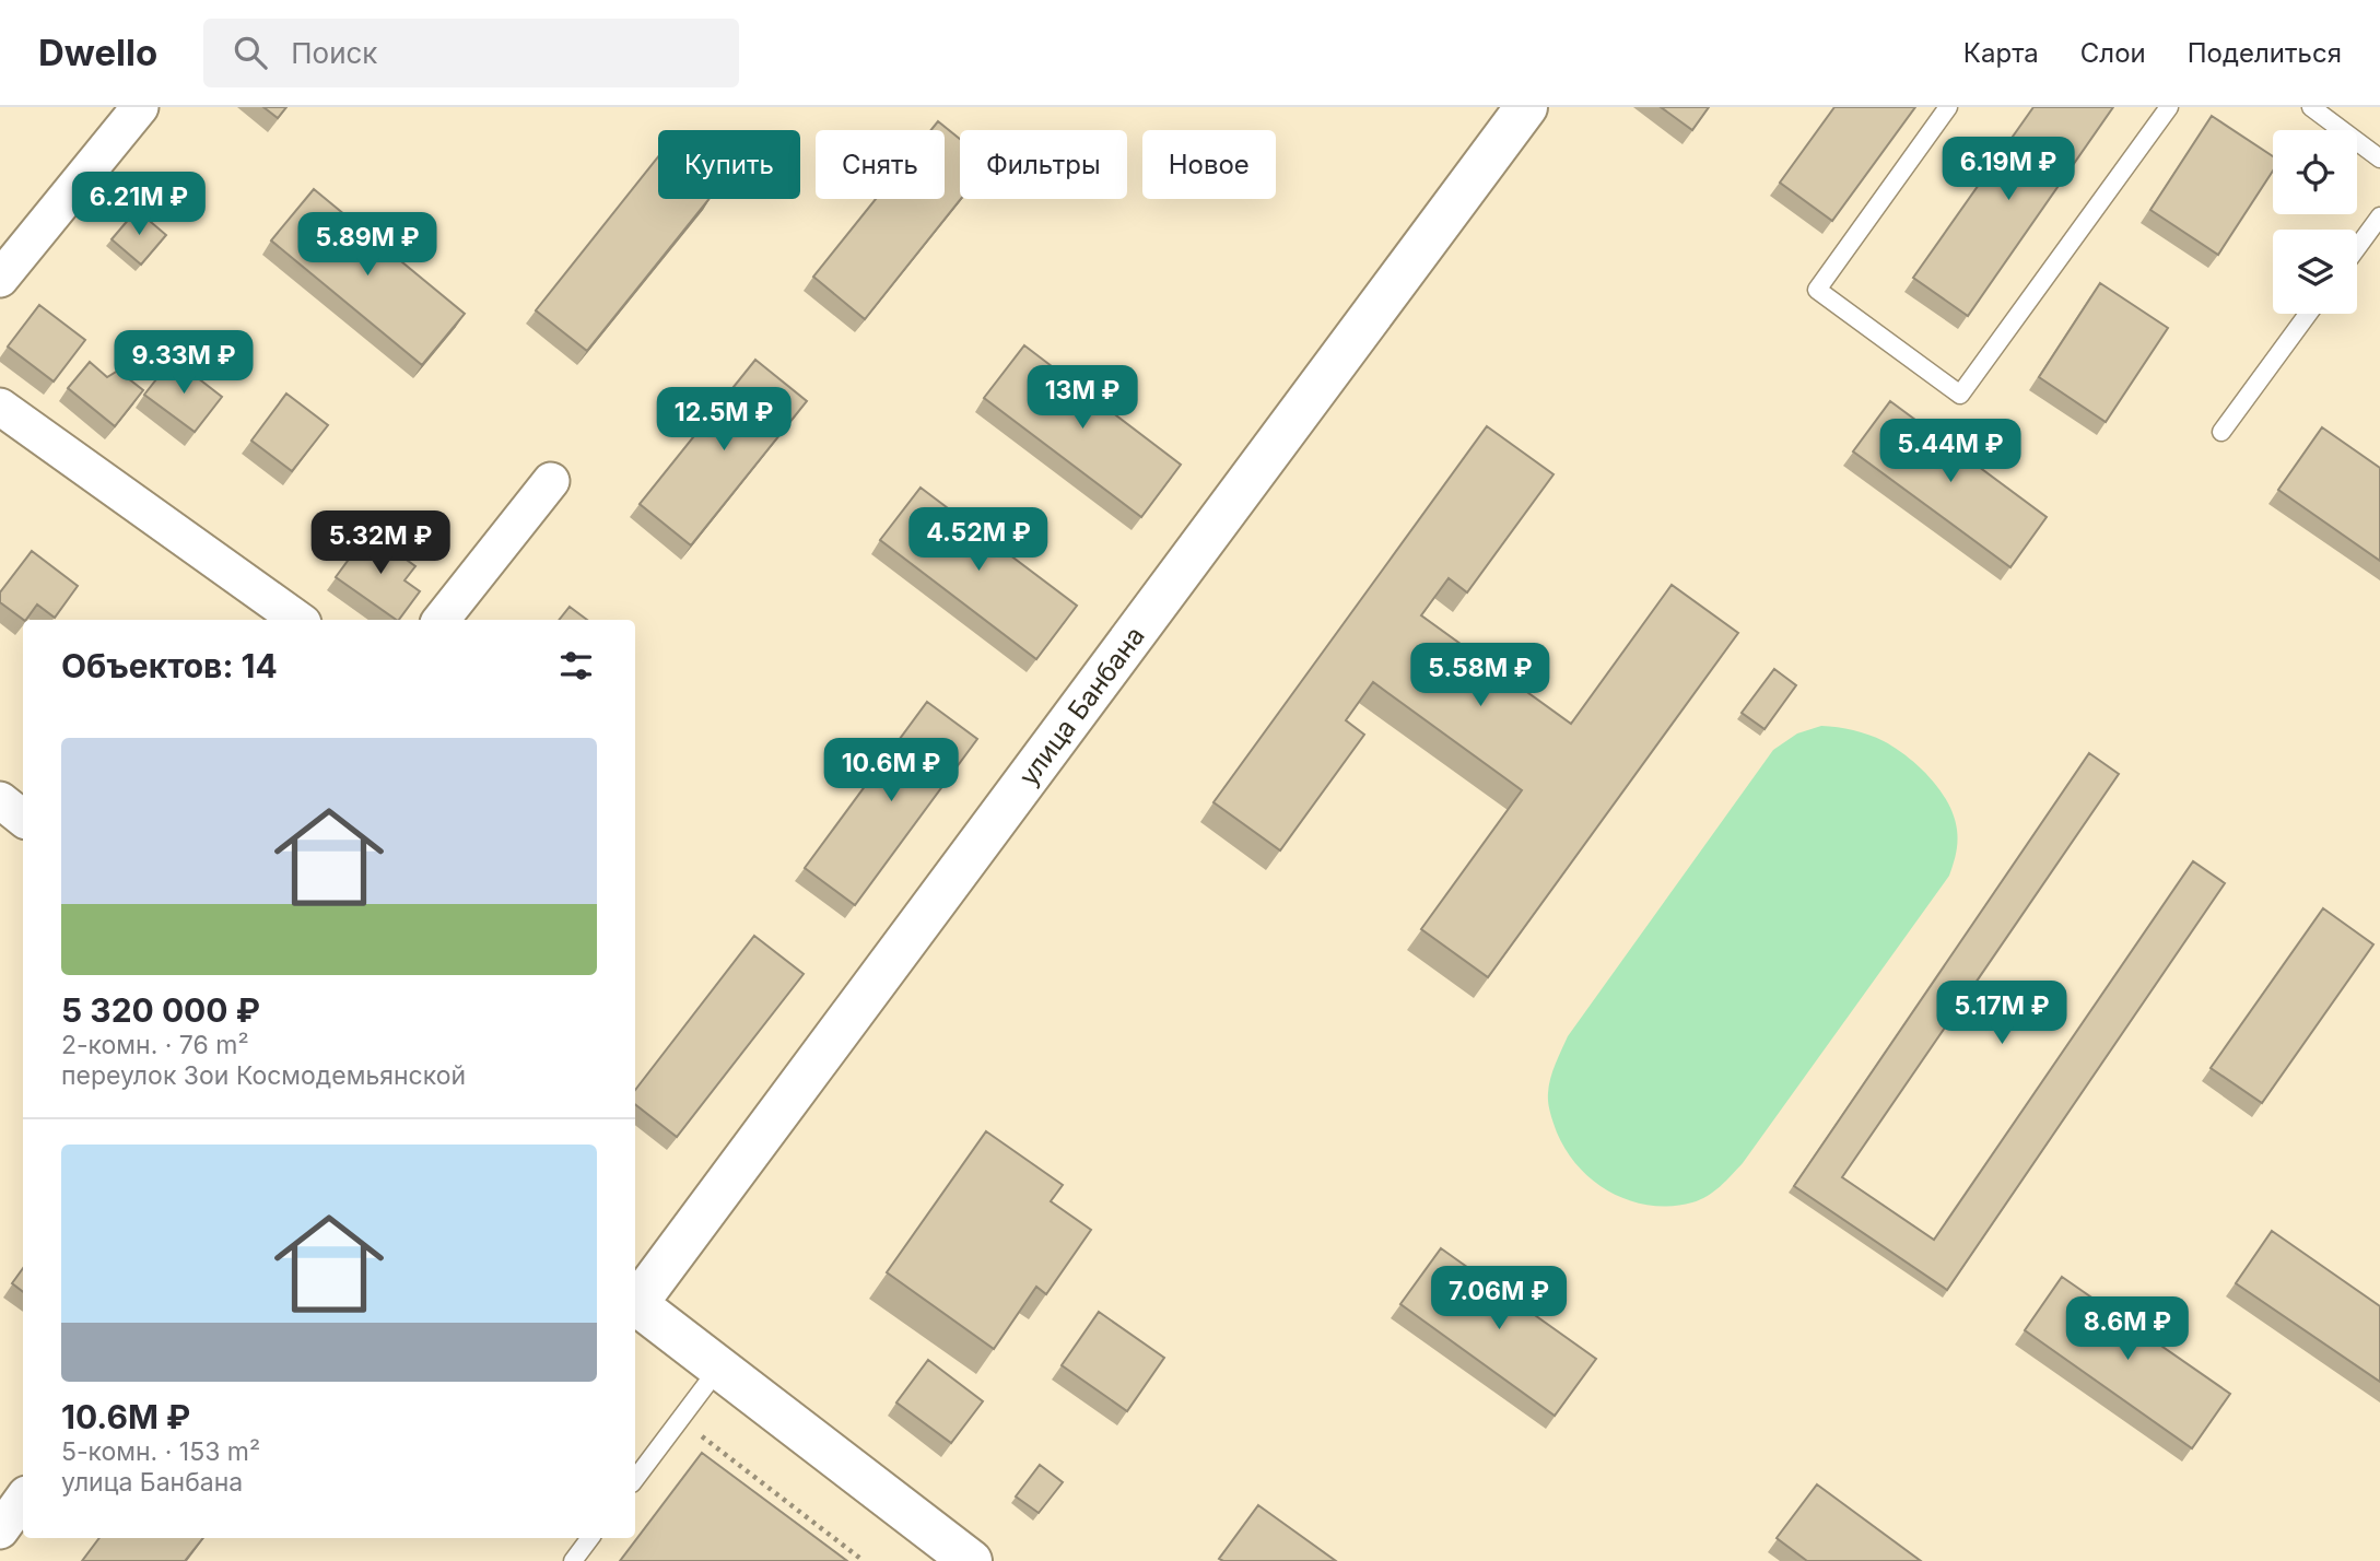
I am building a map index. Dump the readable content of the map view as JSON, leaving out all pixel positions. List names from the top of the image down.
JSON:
{
  "streets": {
    "street": ["улица Банбана"]
  },
  "page": {
    "header": "Dwello",
    "search": "Поиск",
    "nav": ["Карта", "Слои", "Поделиться"],
    "chip": [
      "Купить",
      "Снять",
      "Фильтры",
      "Новое"
    ],
    "price": [
      "6.19M ₽",
      "6.21M ₽",
      "5.89M ₽",
      "9.33M ₽",
      "13M ₽",
      "12.5M ₽",
      "5.44M ₽",
      "4.52M ₽",
      "5.32M ₽",
      "5.58M ₽",
      "10.6M ₽",
      "5.17M ₽",
      "7.06M ₽",
      "8.6M ₽"
    ],
    "heading": "Объектов: 14",
    "list": [
      {
        "name": "5 320 000 ₽",
        "note": "2-комн. · 76 m² · переулок Зои Космодемьянской"
      },
      {
        "name": "10.6M ₽",
        "note": "5-комн. · 153 m² · улица Банбана"
      }
    ]
  }
}
